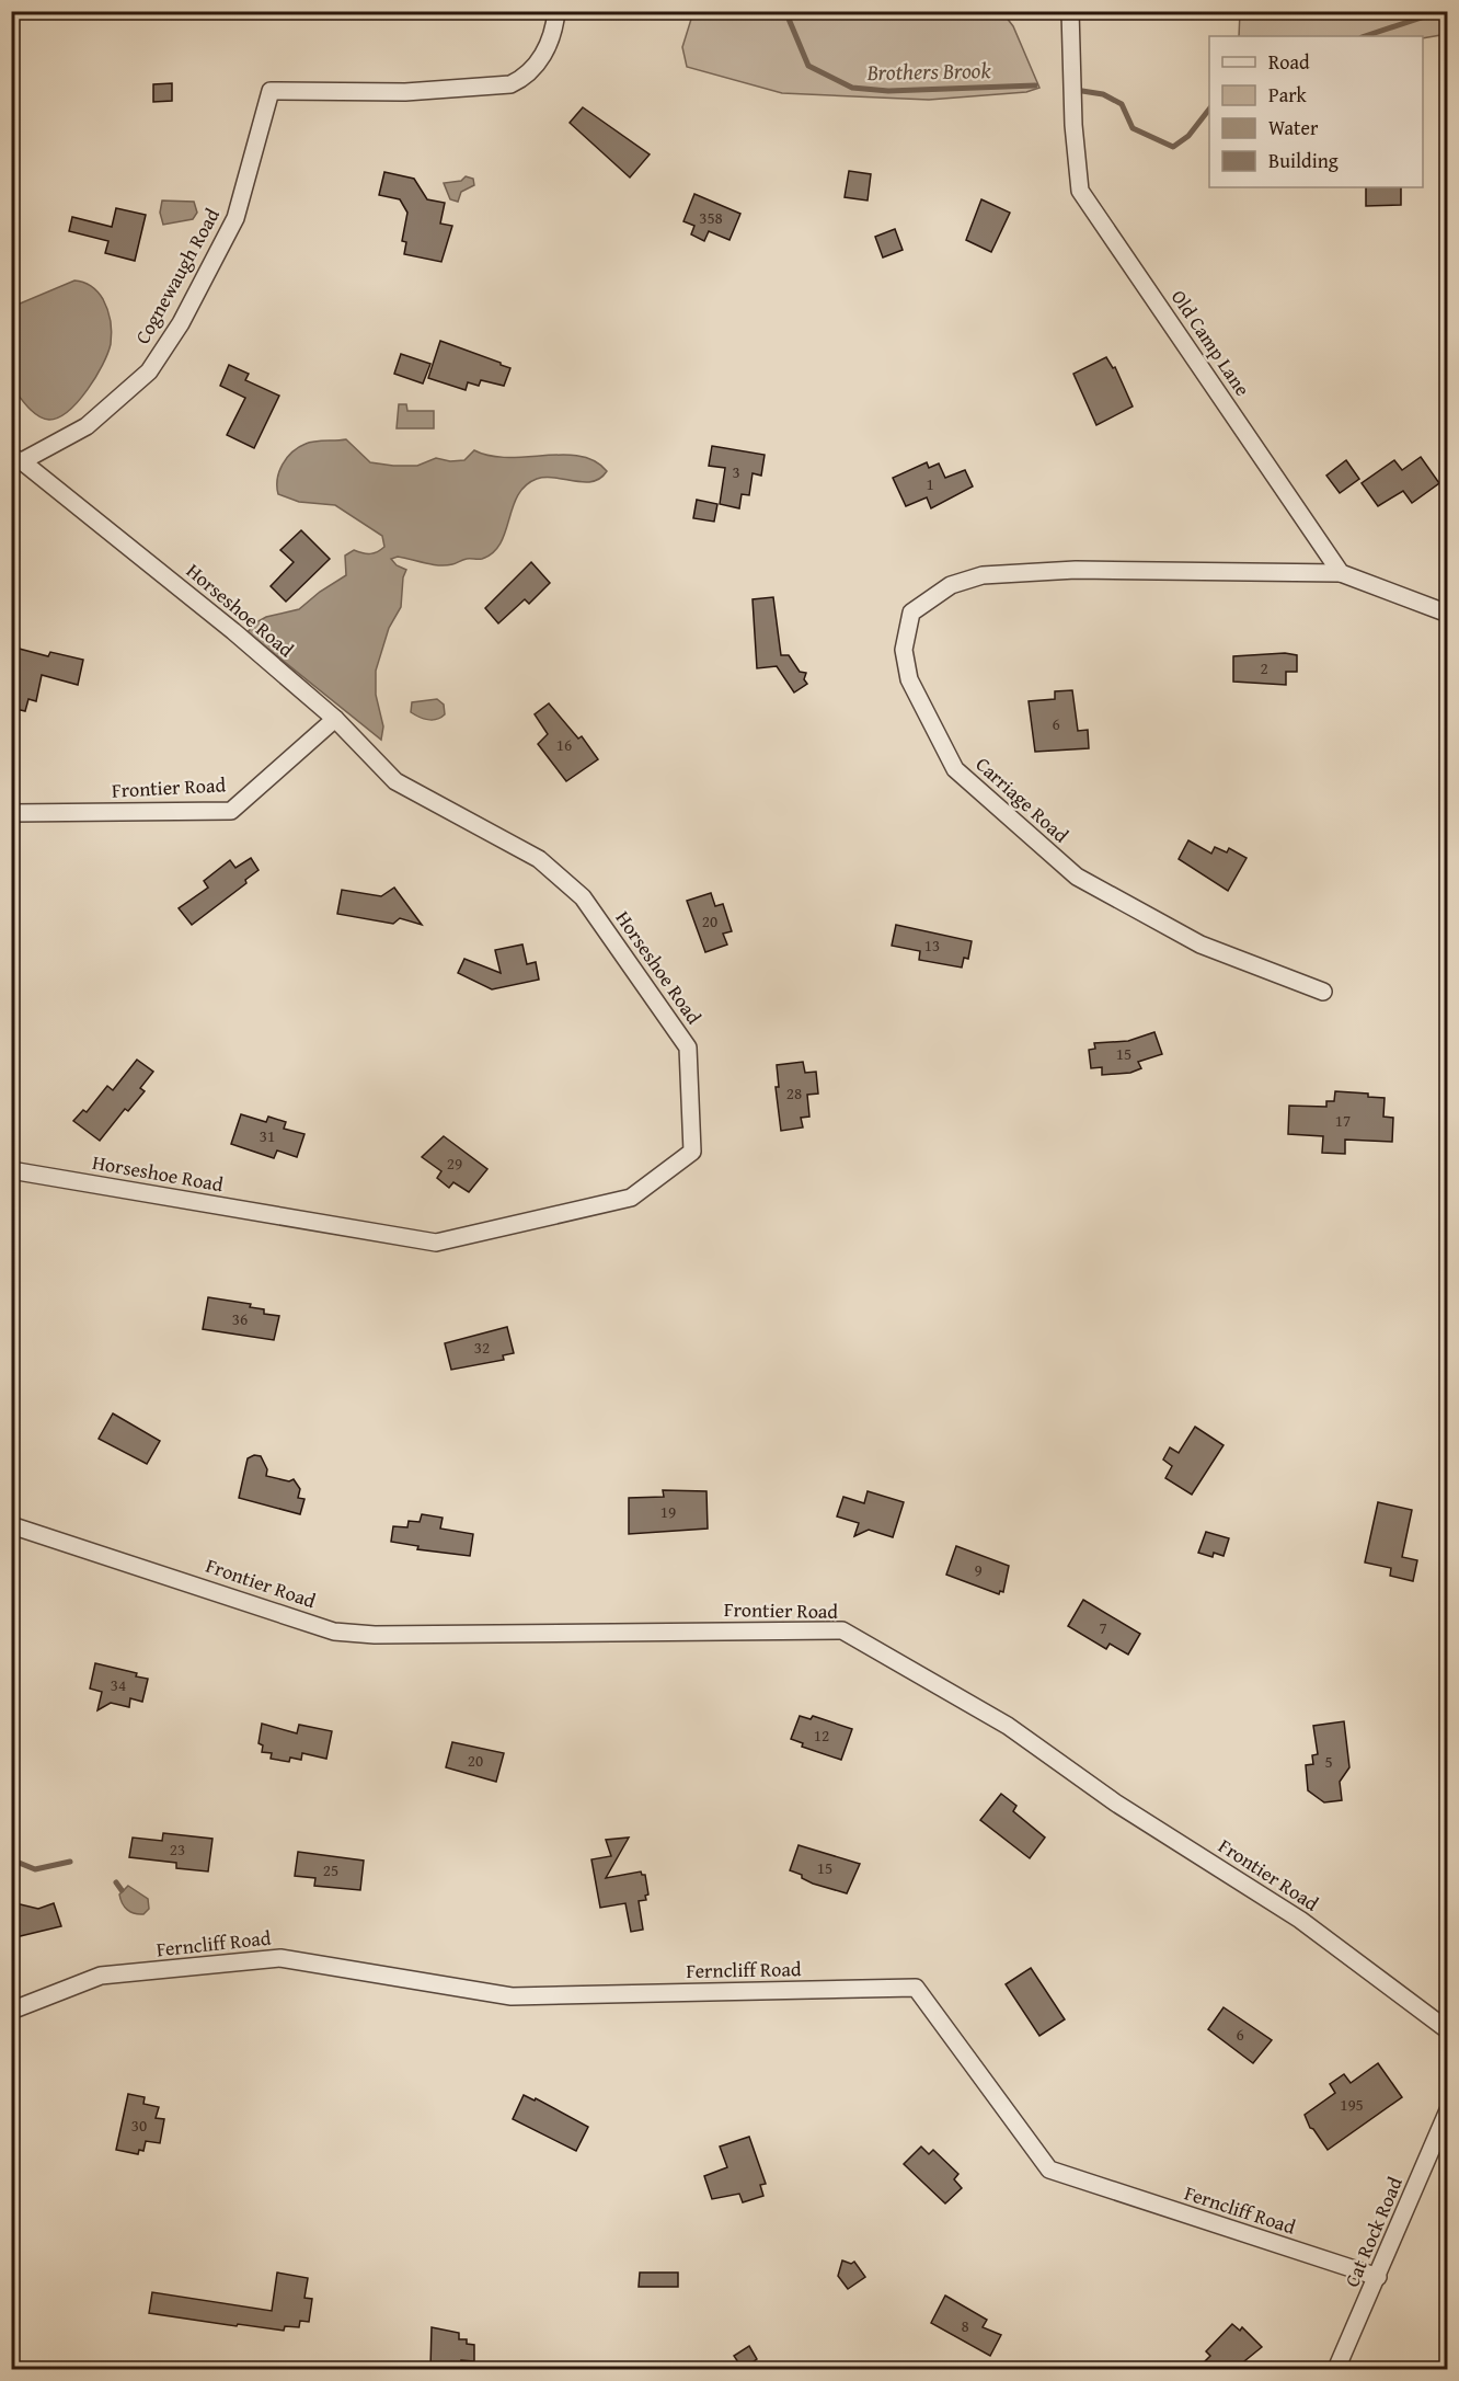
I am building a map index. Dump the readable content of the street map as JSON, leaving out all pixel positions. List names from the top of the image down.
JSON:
{
  "streets": {
    "street": [
      "Cognewaugh Road",
      "Old Camp Lane",
      "Horseshoe Road",
      "Frontier Road",
      "Carriage Road",
      "Ferncliff Road",
      "Cat Rock Road"
    ]
  },
  "crossings": [
    ["Cognewaugh Road", "Horseshoe Road"],
    ["Old Camp Lane", "Carriage Road"],
    ["Horseshoe Road", "Frontier Road"],
    ["Ferncliff Road", "Cat Rock Road"]
  ],
  "water": ["Brothers Brook"],
  "house_numbers": [
    "358",
    "3",
    "1",
    "2",
    "6",
    "16",
    "20",
    "13",
    "15",
    "28",
    "17",
    "31",
    "29",
    "36",
    "32",
    "19",
    "9",
    "7",
    "34",
    "12",
    "20",
    "5",
    "23",
    "15",
    "25",
    "6",
    "195",
    "30",
    "8"
  ],
  "legend": [
    "Road",
    "Park",
    "Water",
    "Building"
  ]
}
